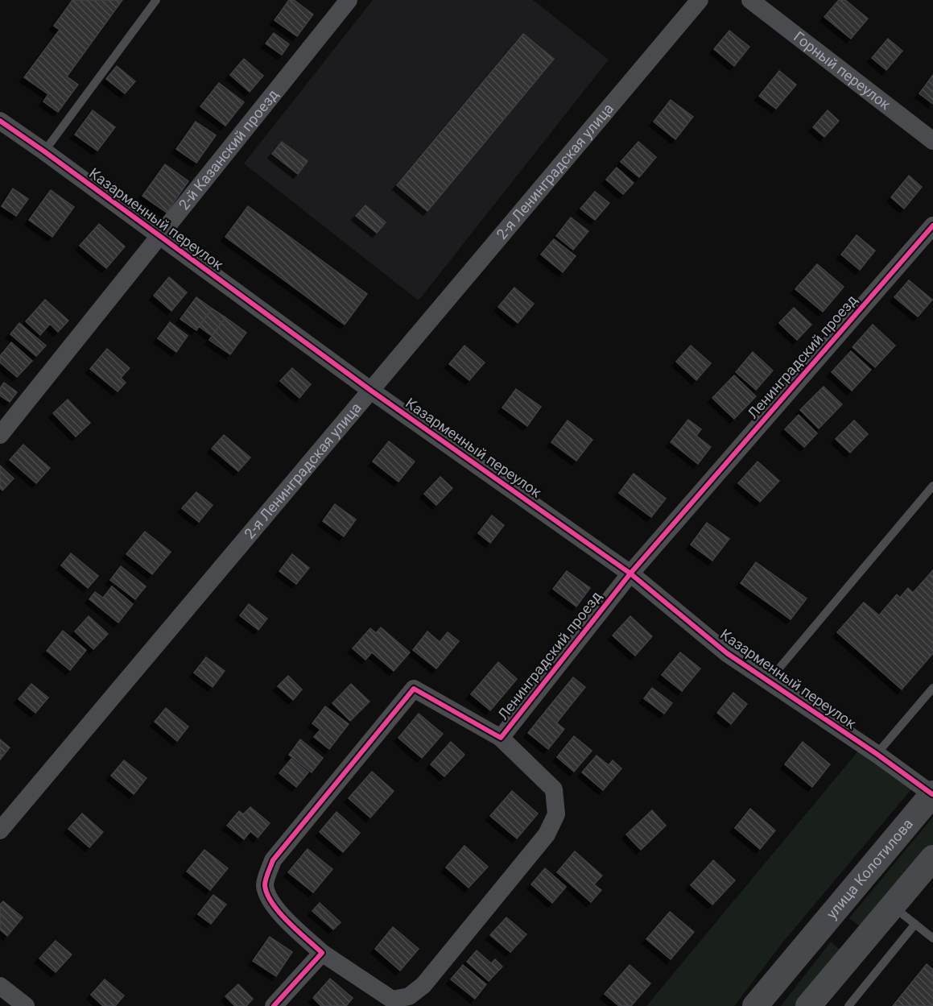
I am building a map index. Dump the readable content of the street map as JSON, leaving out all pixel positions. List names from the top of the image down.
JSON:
{
  "streets": {
    "main road": ["улица Колотилова"],
    "street": [
      "Горный переулок",
      "2-й Казанский проезд",
      "2-я Ленинградская улица",
      "Казарменный переулок",
      "Ленинградский проезд"
    ]
  },
  "crossings": [
    ["2-й Казанский проезд", "Казарменный переулок"],
    ["2-я Ленинградская улица", "Казарменный переулок"],
    ["Казарменный переулок", "Ленинградский проезд"],
    ["Казарменный переулок", "улица Колотилова"]
  ]
}
